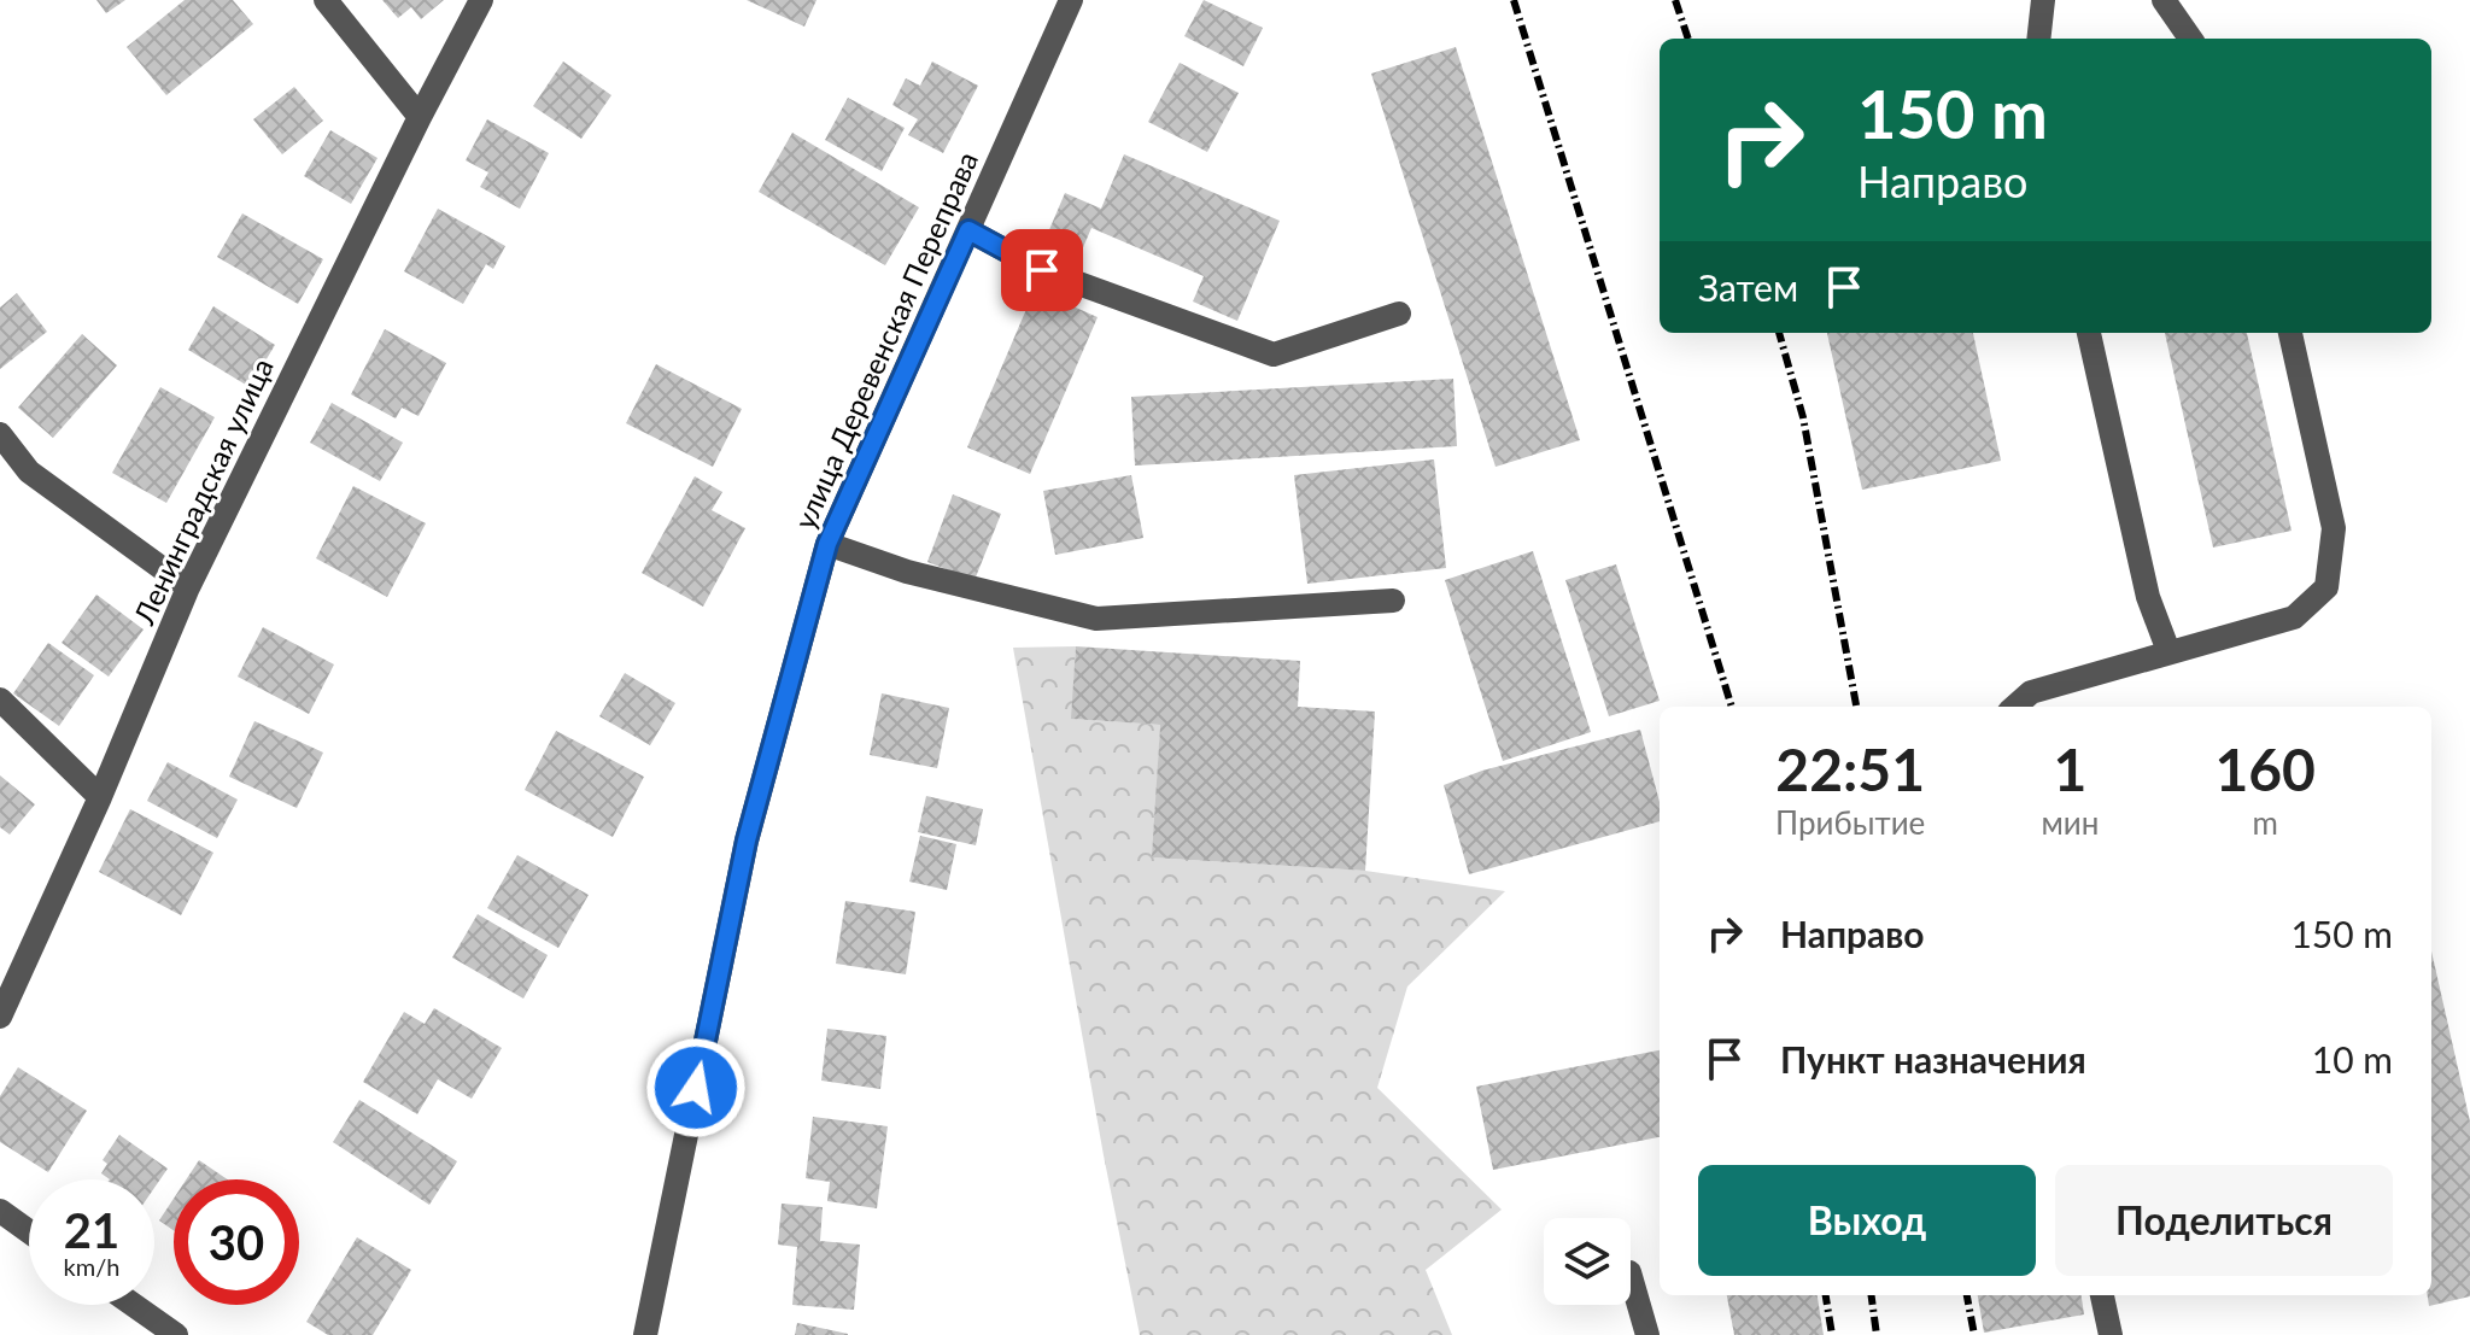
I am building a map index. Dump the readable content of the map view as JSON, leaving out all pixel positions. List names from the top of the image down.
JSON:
{
  "streets": {
    "street": ["улица Деревенская Переправа", "Ленинградская улица"]
  },
  "page": {
    "turn": ["150 m", "Направо"],
    "then": "Затем",
    "eta": [
      "22:51",
      "Прибытие",
      "1",
      "мин",
      "160",
      "m"
    ],
    "list": [
      {
        "name": "Направо",
        "value": "150 m"
      },
      {
        "name": "Пункт назначения",
        "value": "10 m"
      }
    ],
    "buttons": ["Выход", "Поделиться"],
    "speed": "21 km/h",
    "limit": "30"
  }
}
